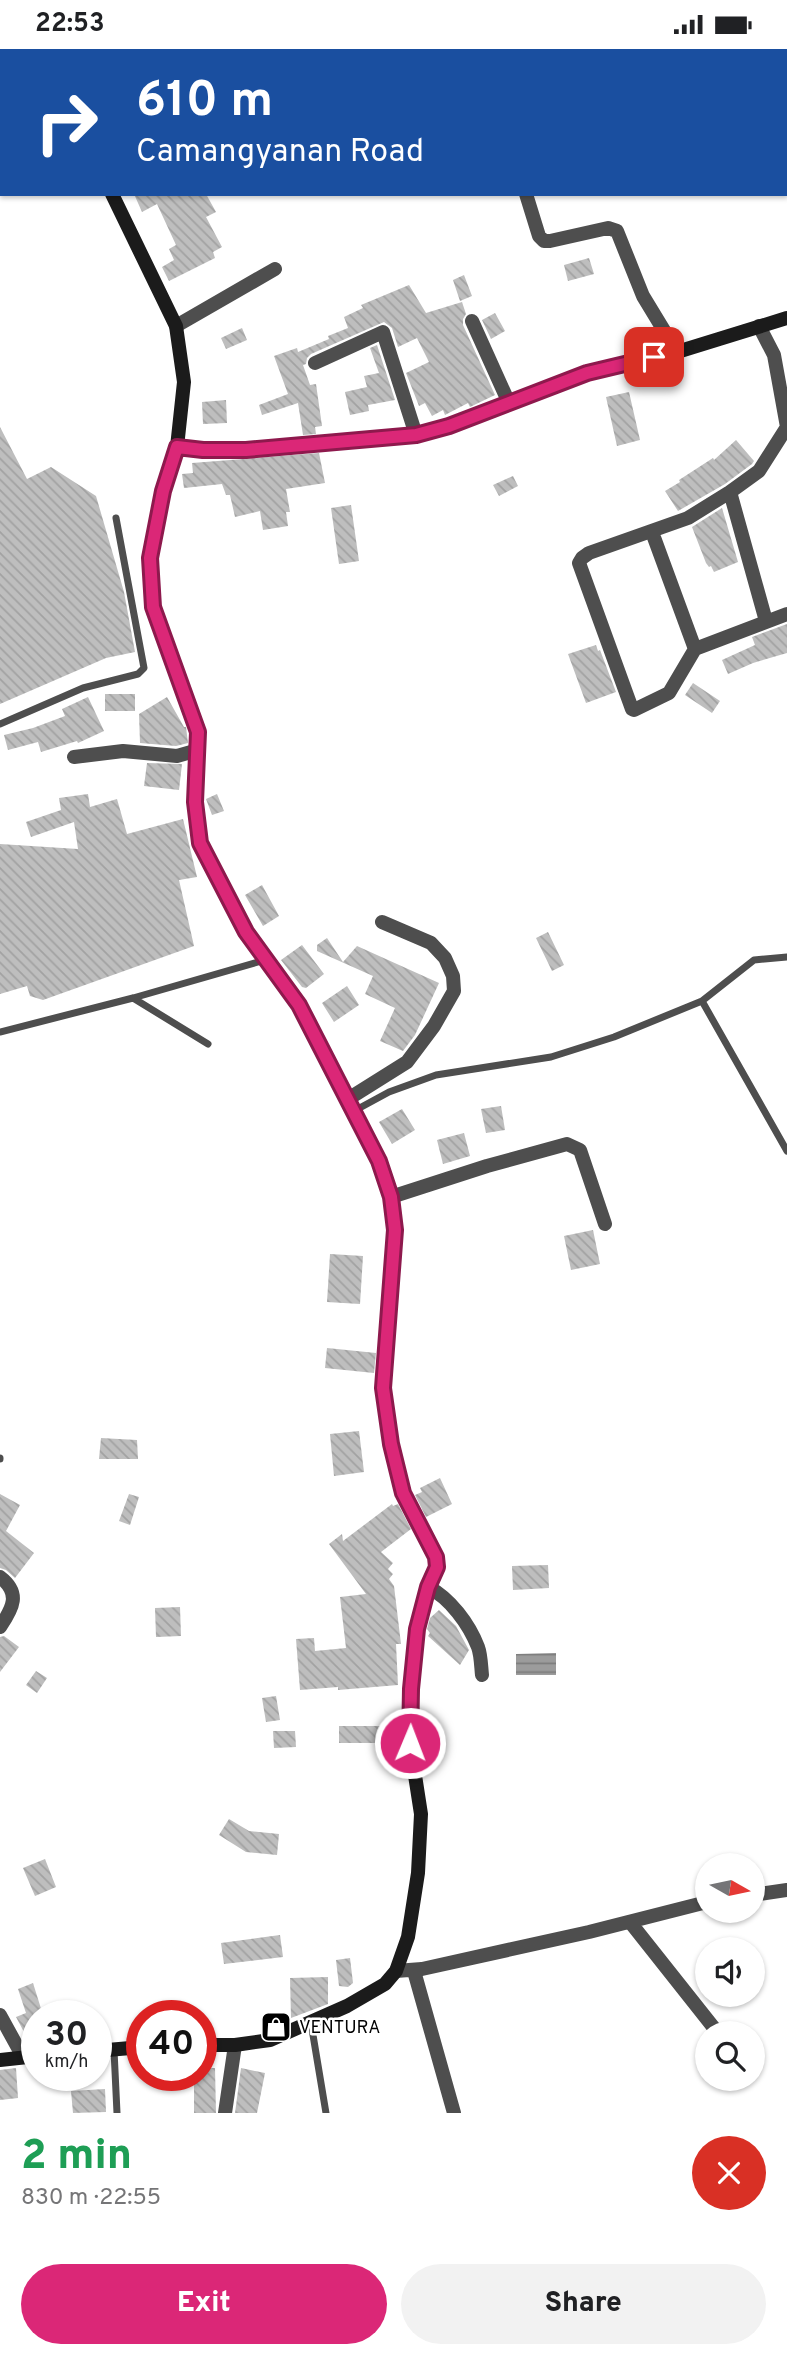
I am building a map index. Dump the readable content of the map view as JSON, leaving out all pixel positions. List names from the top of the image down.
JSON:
{
  "places": {
    "shop": ["VENTURA"]
  },
  "north": "right",
  "page": {
    "status": "22:53",
    "turn": ["610 m", "Camangyanan Road"],
    "speed": "30 km/h",
    "limit": "40",
    "heading": ["2 min", "830 m · 22:55"],
    "buttons": ["Exit", "Share"]
  }
}
